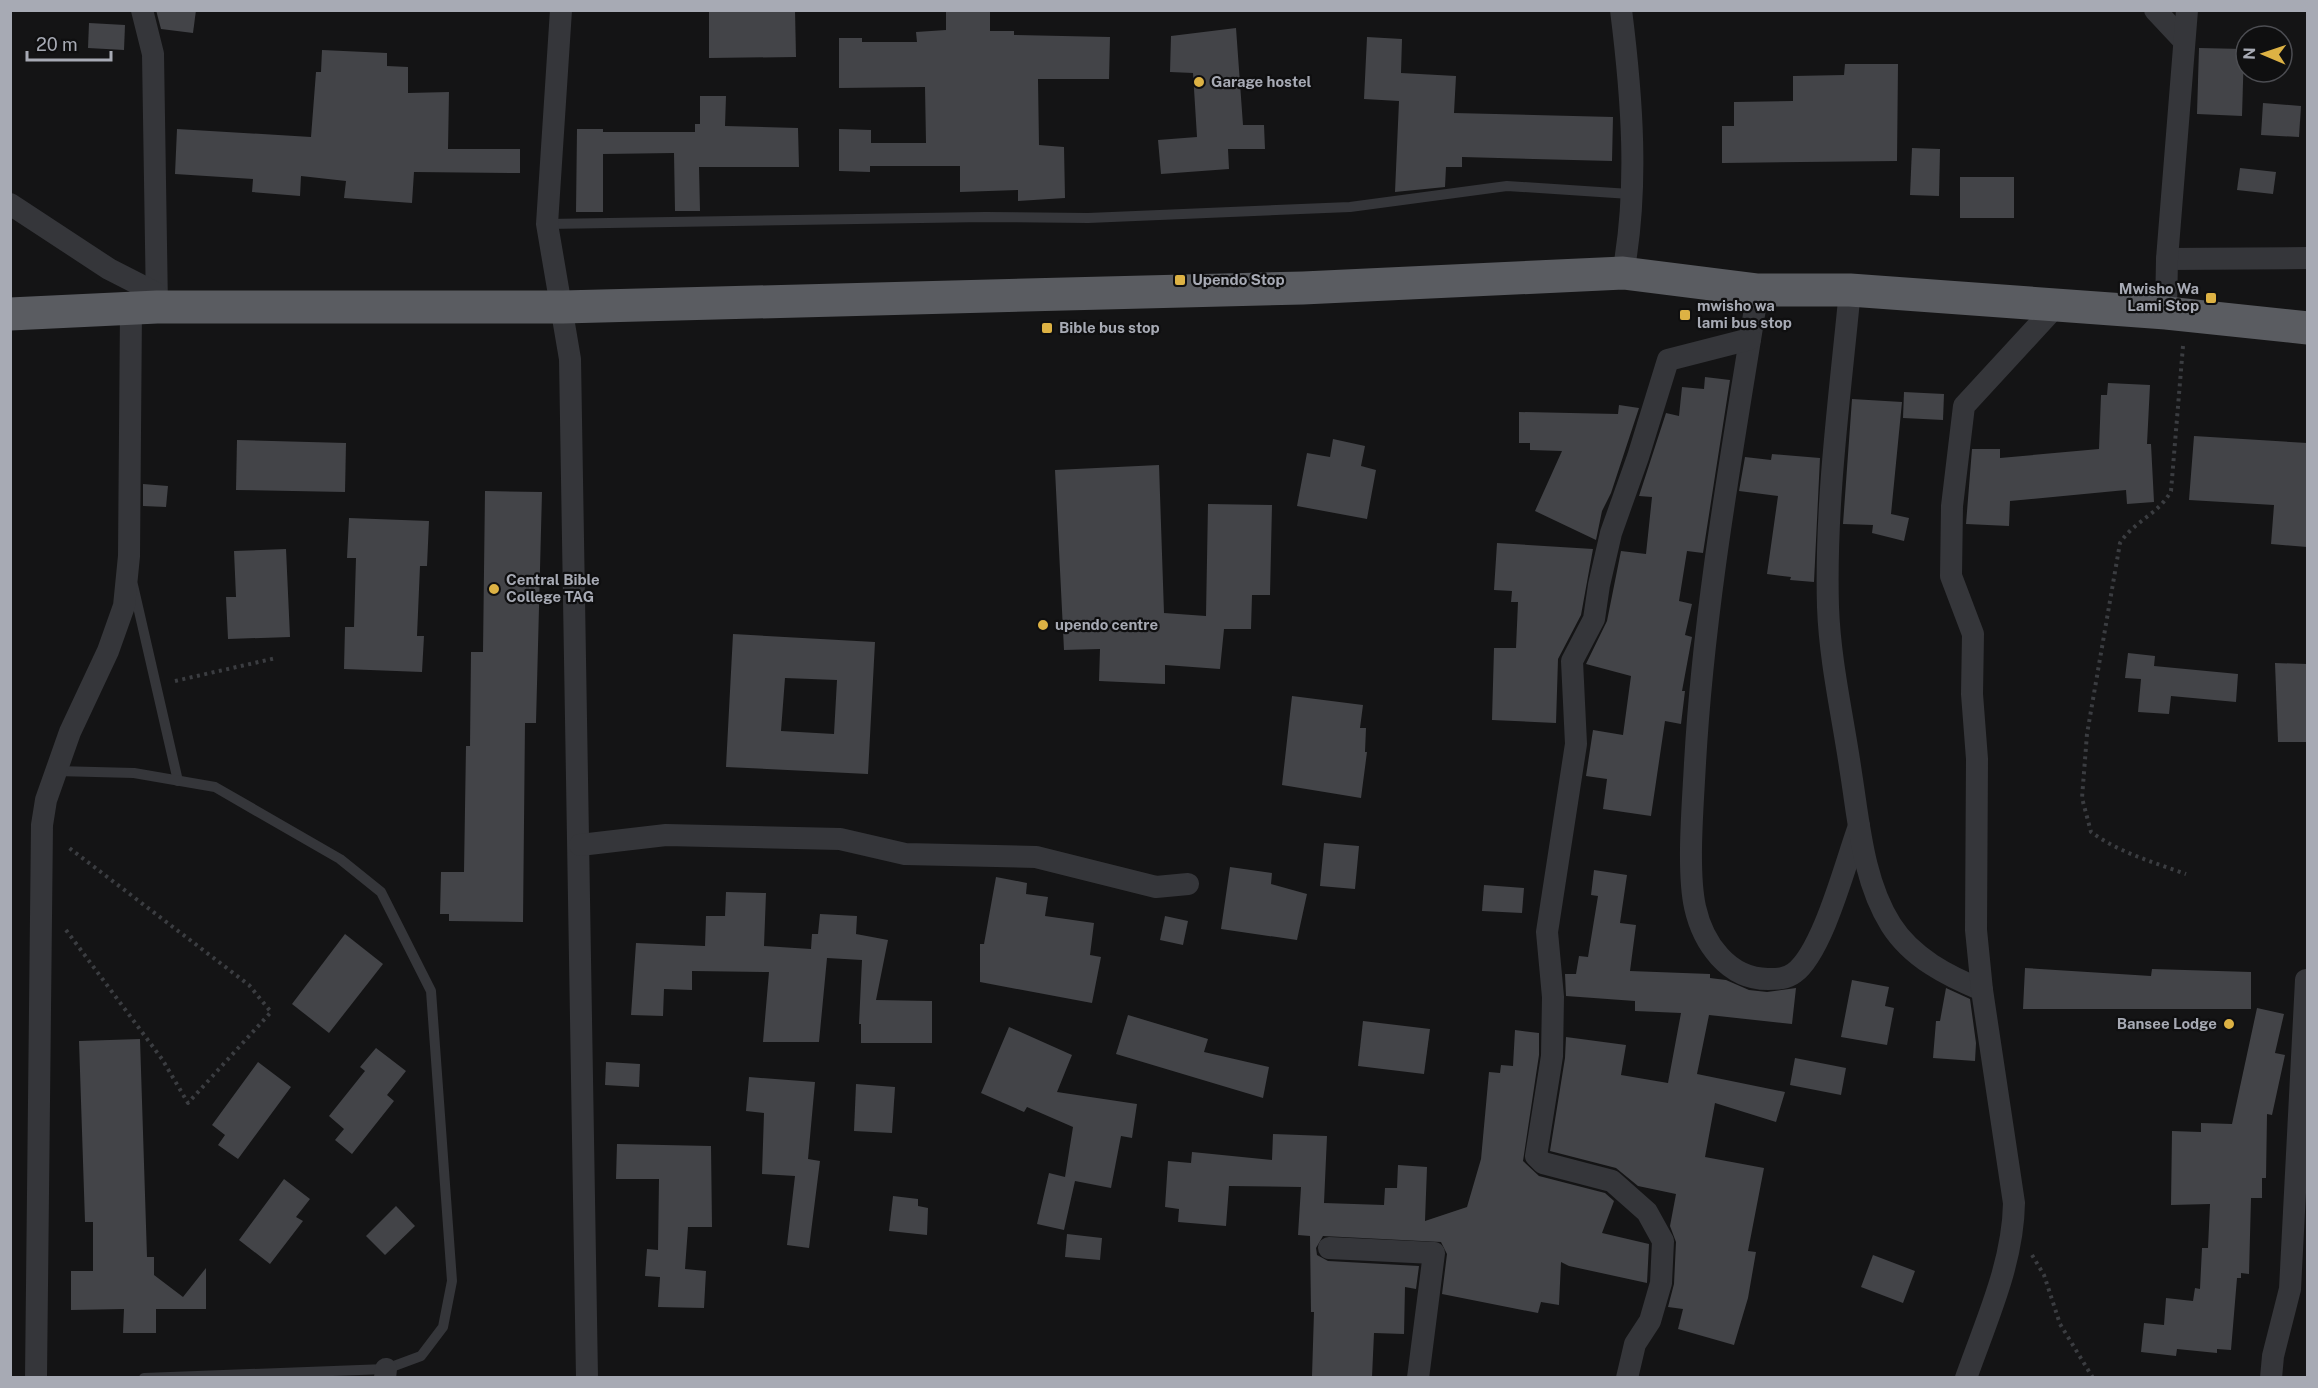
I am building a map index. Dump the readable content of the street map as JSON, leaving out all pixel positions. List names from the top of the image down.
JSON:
{
  "places": {
    "other": [
      "Garage hostel",
      "Central Bible College TAG",
      "upendo centre",
      "Bansee Lodge"
    ],
    "transit": [
      "Upendo Stop",
      "Mwisho Wa Lami Stop",
      "mwisho wa lami bus stop",
      "Bible bus stop"
    ]
  },
  "scale_bar": "20 m",
  "north": "left"
}
